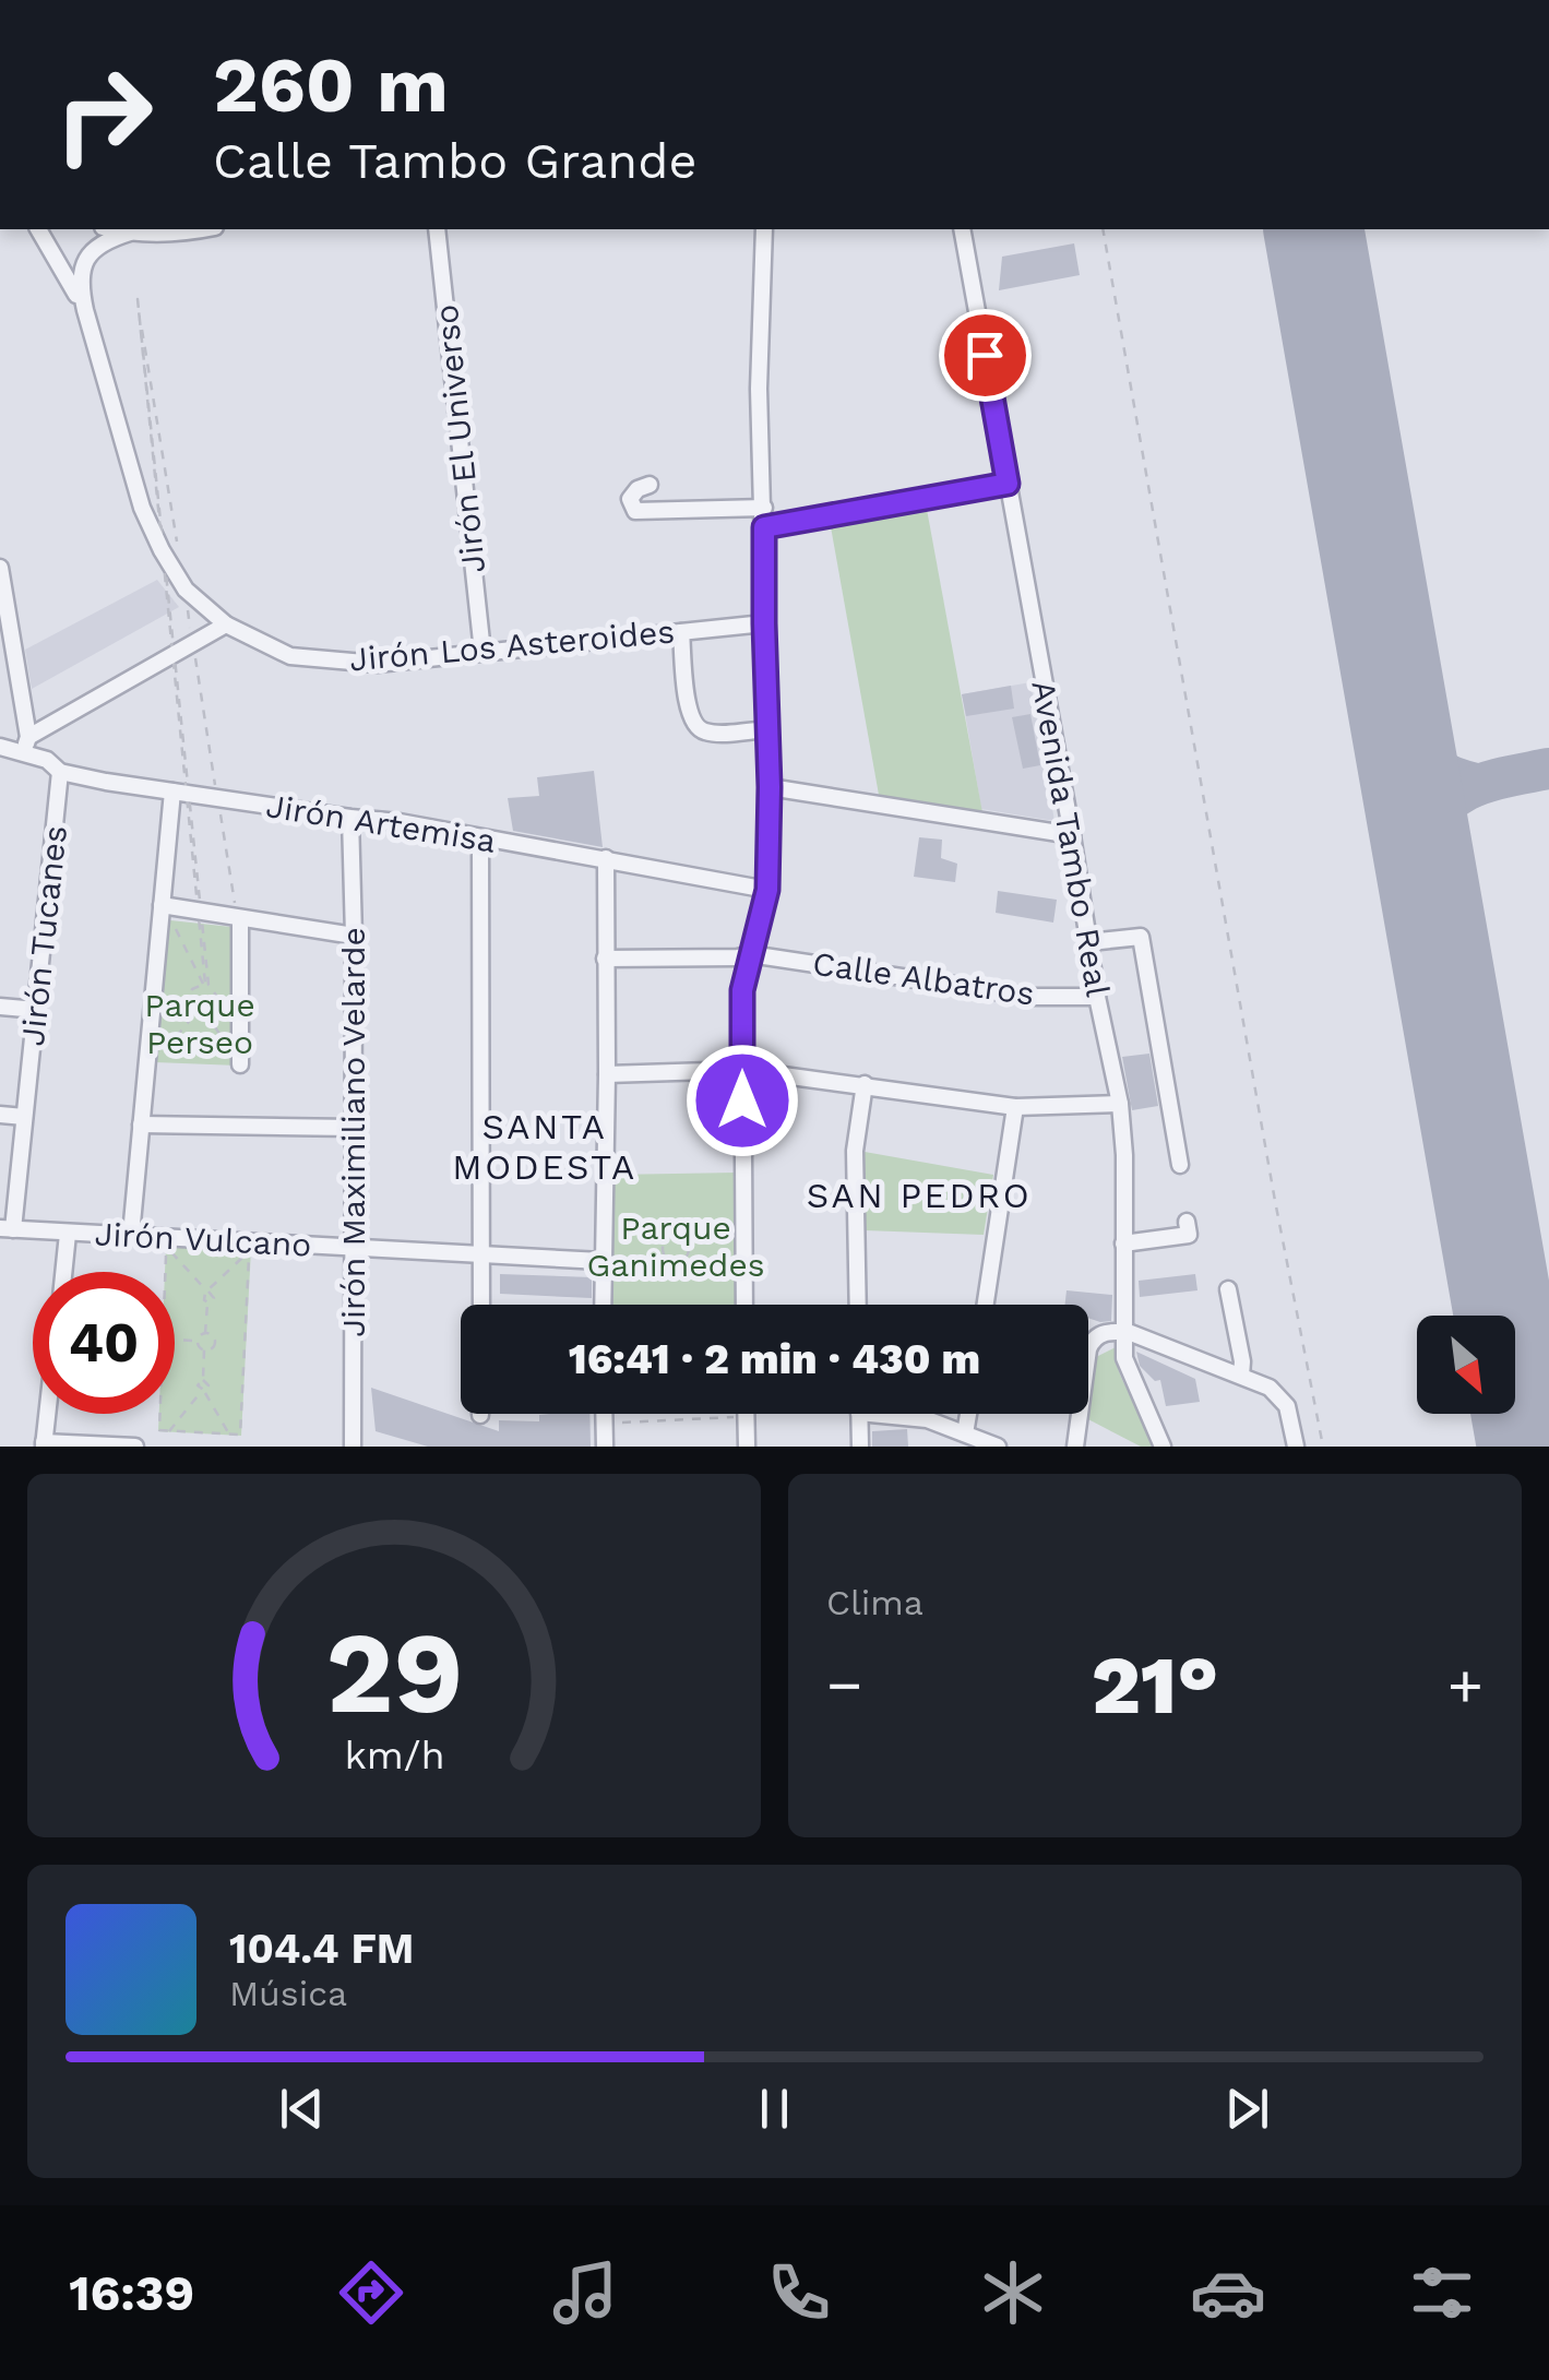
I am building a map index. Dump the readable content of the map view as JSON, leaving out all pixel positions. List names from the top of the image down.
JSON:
{
  "streets": {
    "street": [
      "Jirón El Universo",
      "Jirón Los Asteroides",
      "Jirón Artemisa",
      "Avenida Tambo Real",
      "Jirón Tucanes",
      "Calle Albatros",
      "Jirón Maximiliano Velarde",
      "Jirón Vulcano"
    ]
  },
  "crossings": [
    ["Jirón El Universo", "Jirón Los Asteroides"],
    ["Jirón Artemisa", "Jirón Tucanes"],
    ["Jirón Artemisa", "Jirón Maximiliano Velarde"],
    ["Avenida Tambo Real", "Calle Albatros"],
    ["Jirón Tucanes", "Jirón Vulcano"],
    ["Jirón Maximiliano Velarde", "Jirón Vulcano"]
  ],
  "districts": ["SANTA MODESTA", "SAN PEDRO"],
  "parks": ["Parque Perseo", "Parque Ganimedes"],
  "north": "bottom right",
  "page": {
    "turn": ["260 m", "Calle Tambo Grande"],
    "limit": "40",
    "trip": "16:41 · 2 min · 430 m",
    "tile": "Clima",
    "heat": ["−", "21°", "+"],
    "song": ["104.4 FM", "Música"],
    "tabs": "16:39",
    "gauge": ["29", "km/h"]
  }
}
